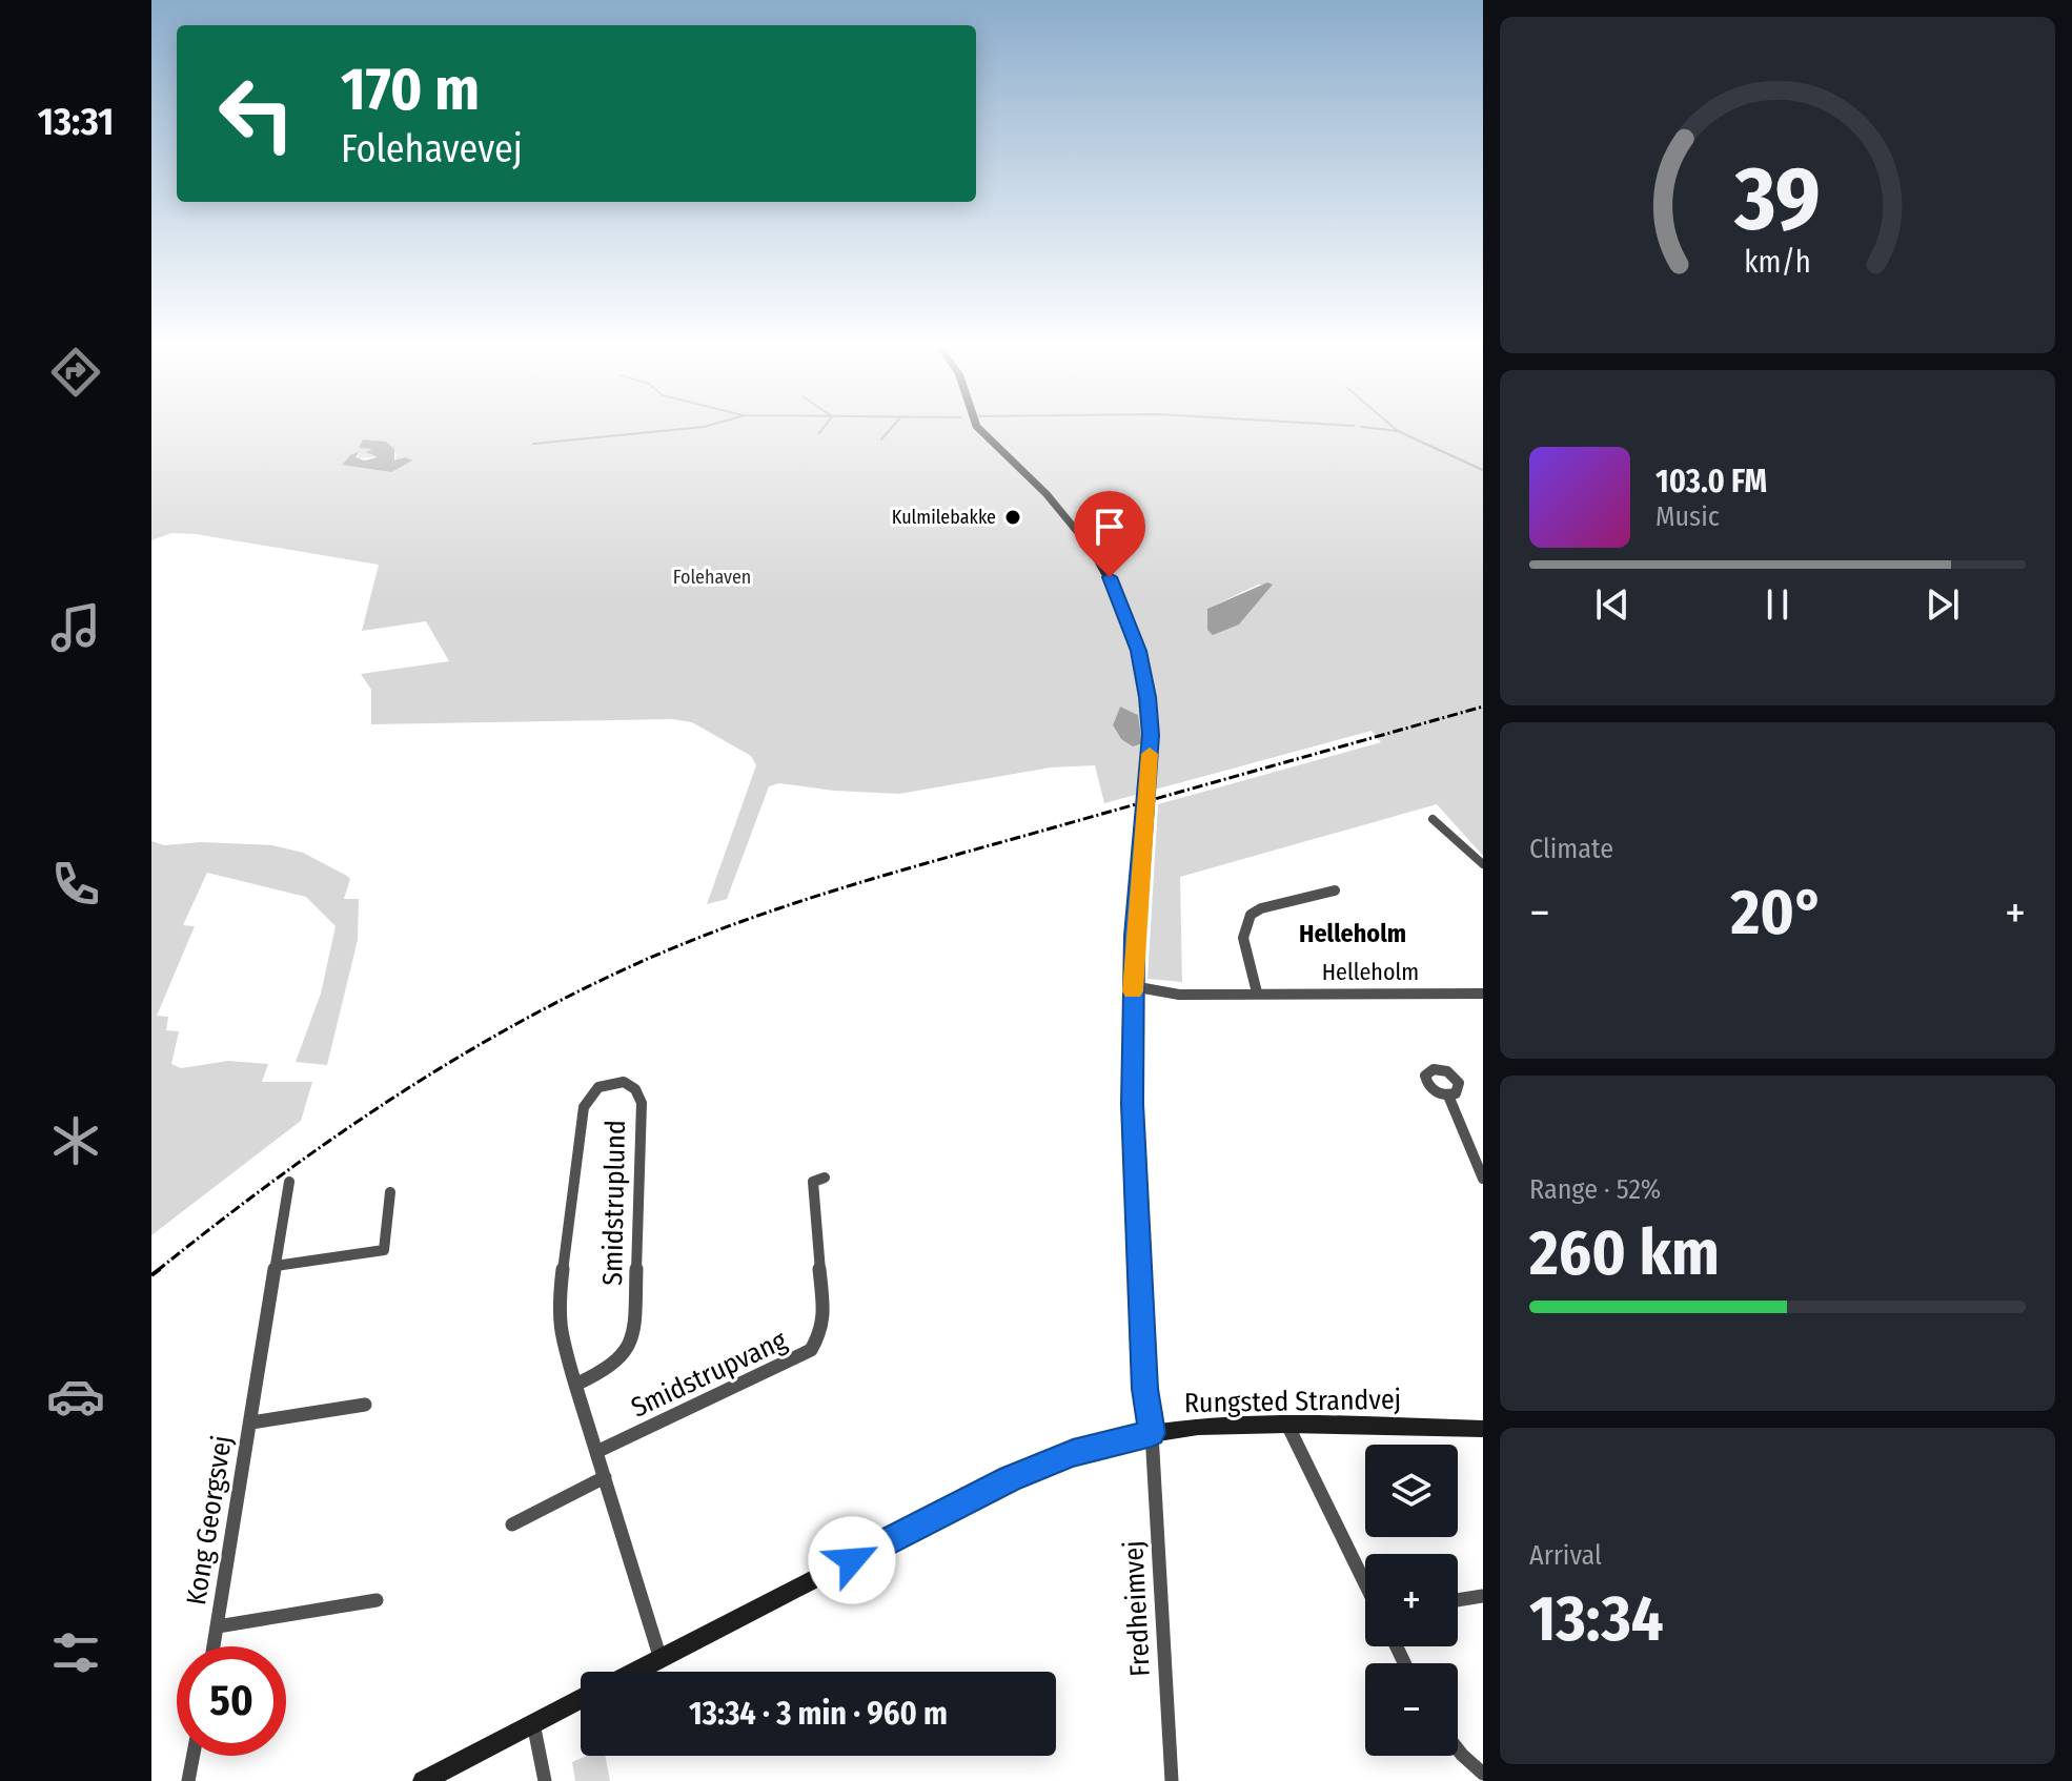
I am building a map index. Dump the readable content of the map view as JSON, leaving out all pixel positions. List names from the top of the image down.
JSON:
{
  "streets": {
    "street": [
      "Helleholm",
      "Smidstruplund",
      "Smidstrupvang",
      "Rungsted Strandvej",
      "Kong Georgsvej",
      "Fredheimvej"
    ]
  },
  "crossings": [
    ["Smidstruplund", "Smidstrupvang"],
    ["Smidstruplund", "Rungsted Strandvej"],
    ["Rungsted Strandvej", "Fredheimvej"]
  ],
  "districts": ["Helleholm"],
  "parks": ["Folehaven"],
  "places": ["Kulmilebakke"],
  "page": {
    "tabs": "13:31",
    "turn": ["170 m", "Folehavevej"],
    "song": ["103.0 FM", "Music"],
    "tile": [
      "Climate",
      ["Range · 52%", "260 km"],
      ["Arrival", "13:34"]
    ],
    "heat": ["−", "20°", "+"],
    "map_buttons": ["+", "−"],
    "limit": "50",
    "trip": "13:34 · 3 min · 960 m",
    "gauge": ["39", "km/h"]
  }
}
